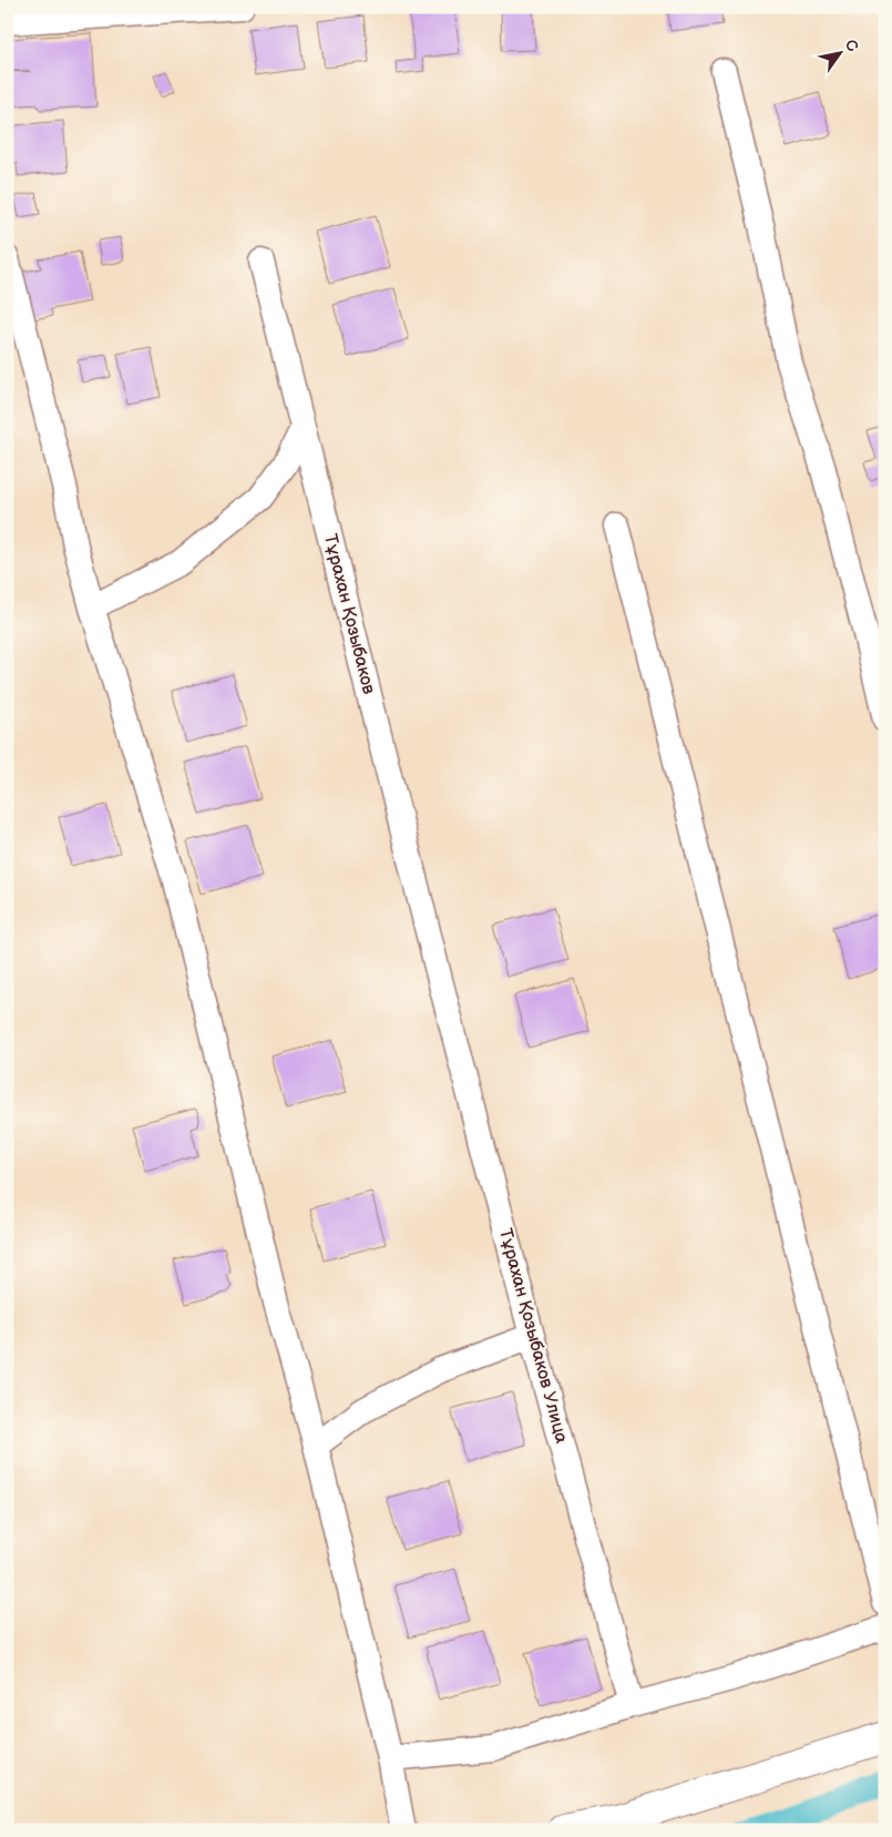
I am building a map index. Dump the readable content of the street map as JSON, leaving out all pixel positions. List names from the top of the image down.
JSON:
{
  "streets": {
    "street": ["Тұрахан Қозыбаков", "Тұрахан Қозыбаков Улица"]
  },
  "crossings": [
    ["Тұрахан Қозыбаков", "Тұрахан Қозыбаков Улица"]
  ],
  "north": "top right"
}
